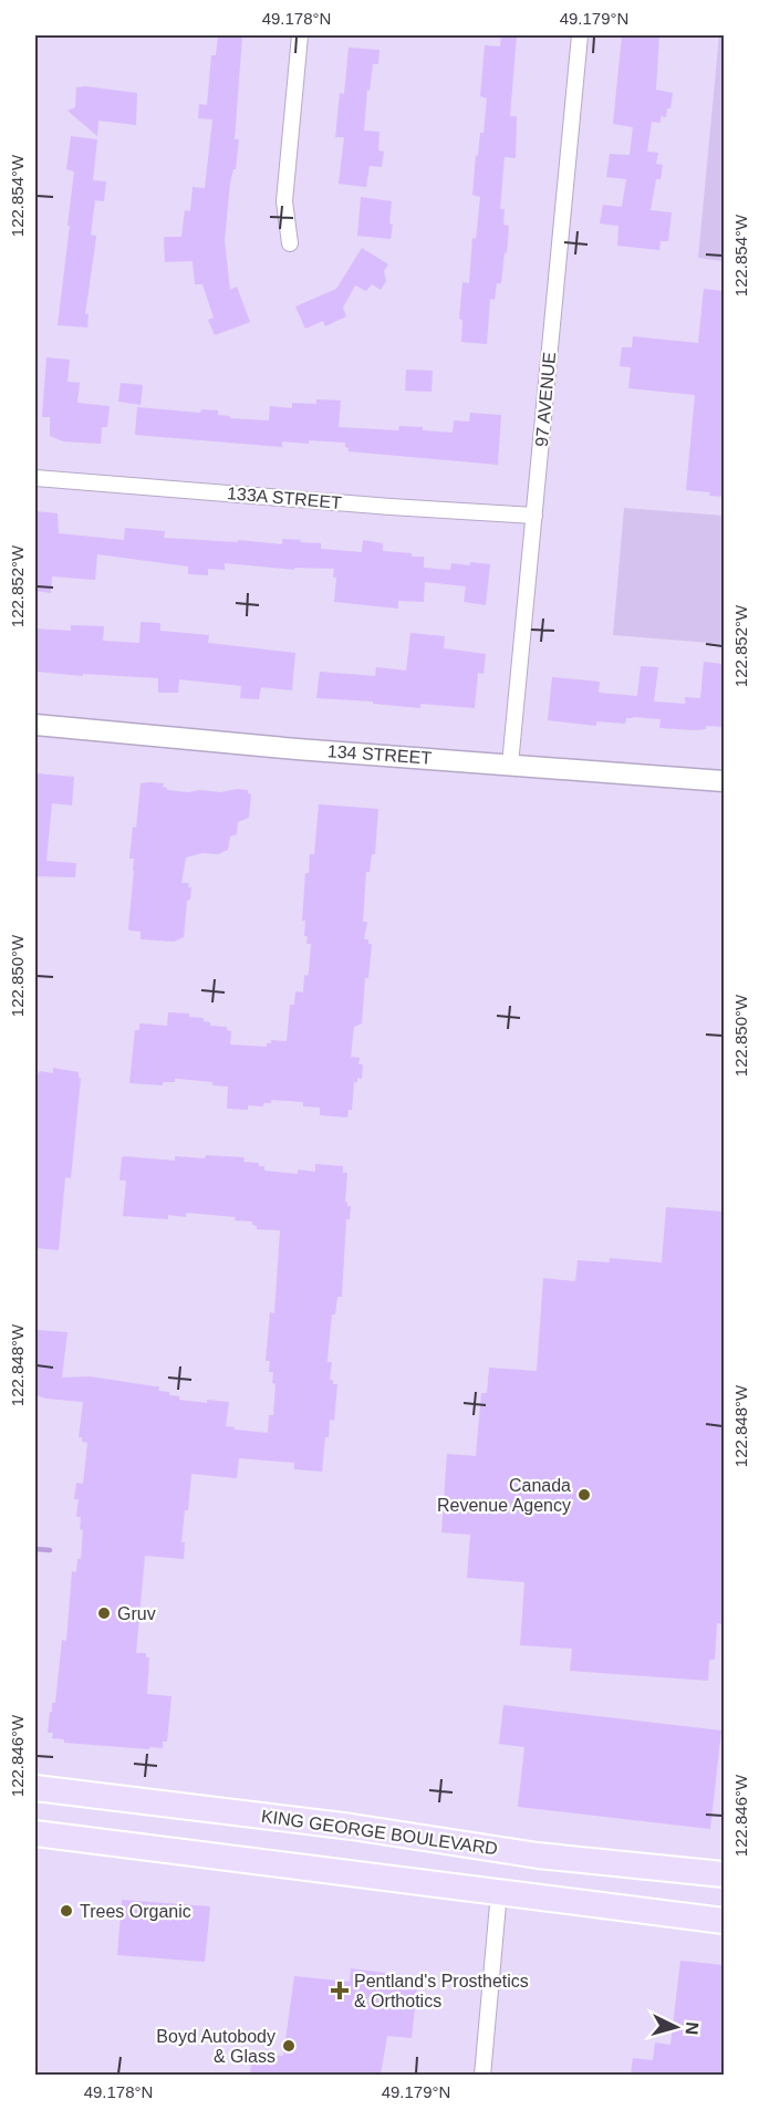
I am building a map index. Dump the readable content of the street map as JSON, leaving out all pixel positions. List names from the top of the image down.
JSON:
{
  "streets": {
    "main road": ["KING GEORGE BOULEVARD"],
    "street": ["97 AVENUE", "133A STREET", "134 STREET"]
  },
  "crossings": [
    ["97 AVENUE", "133A STREET"],
    ["97 AVENUE", "134 STREET"]
  ],
  "places": {
    "other": [
      "Canada Revenue Agency",
      "Gruv",
      "Trees Organic",
      "Boyd Autobody & Glass"
    ],
    "health": ["Pentland's Prosthetics & Orthotics"]
  },
  "north": "right",
  "coordinates": [
    "49.178°N",
    "49.179°N",
    "122.854°W",
    "122.852°W",
    "122.850°W",
    "122.848°W",
    "122.846°W"
  ]
}
